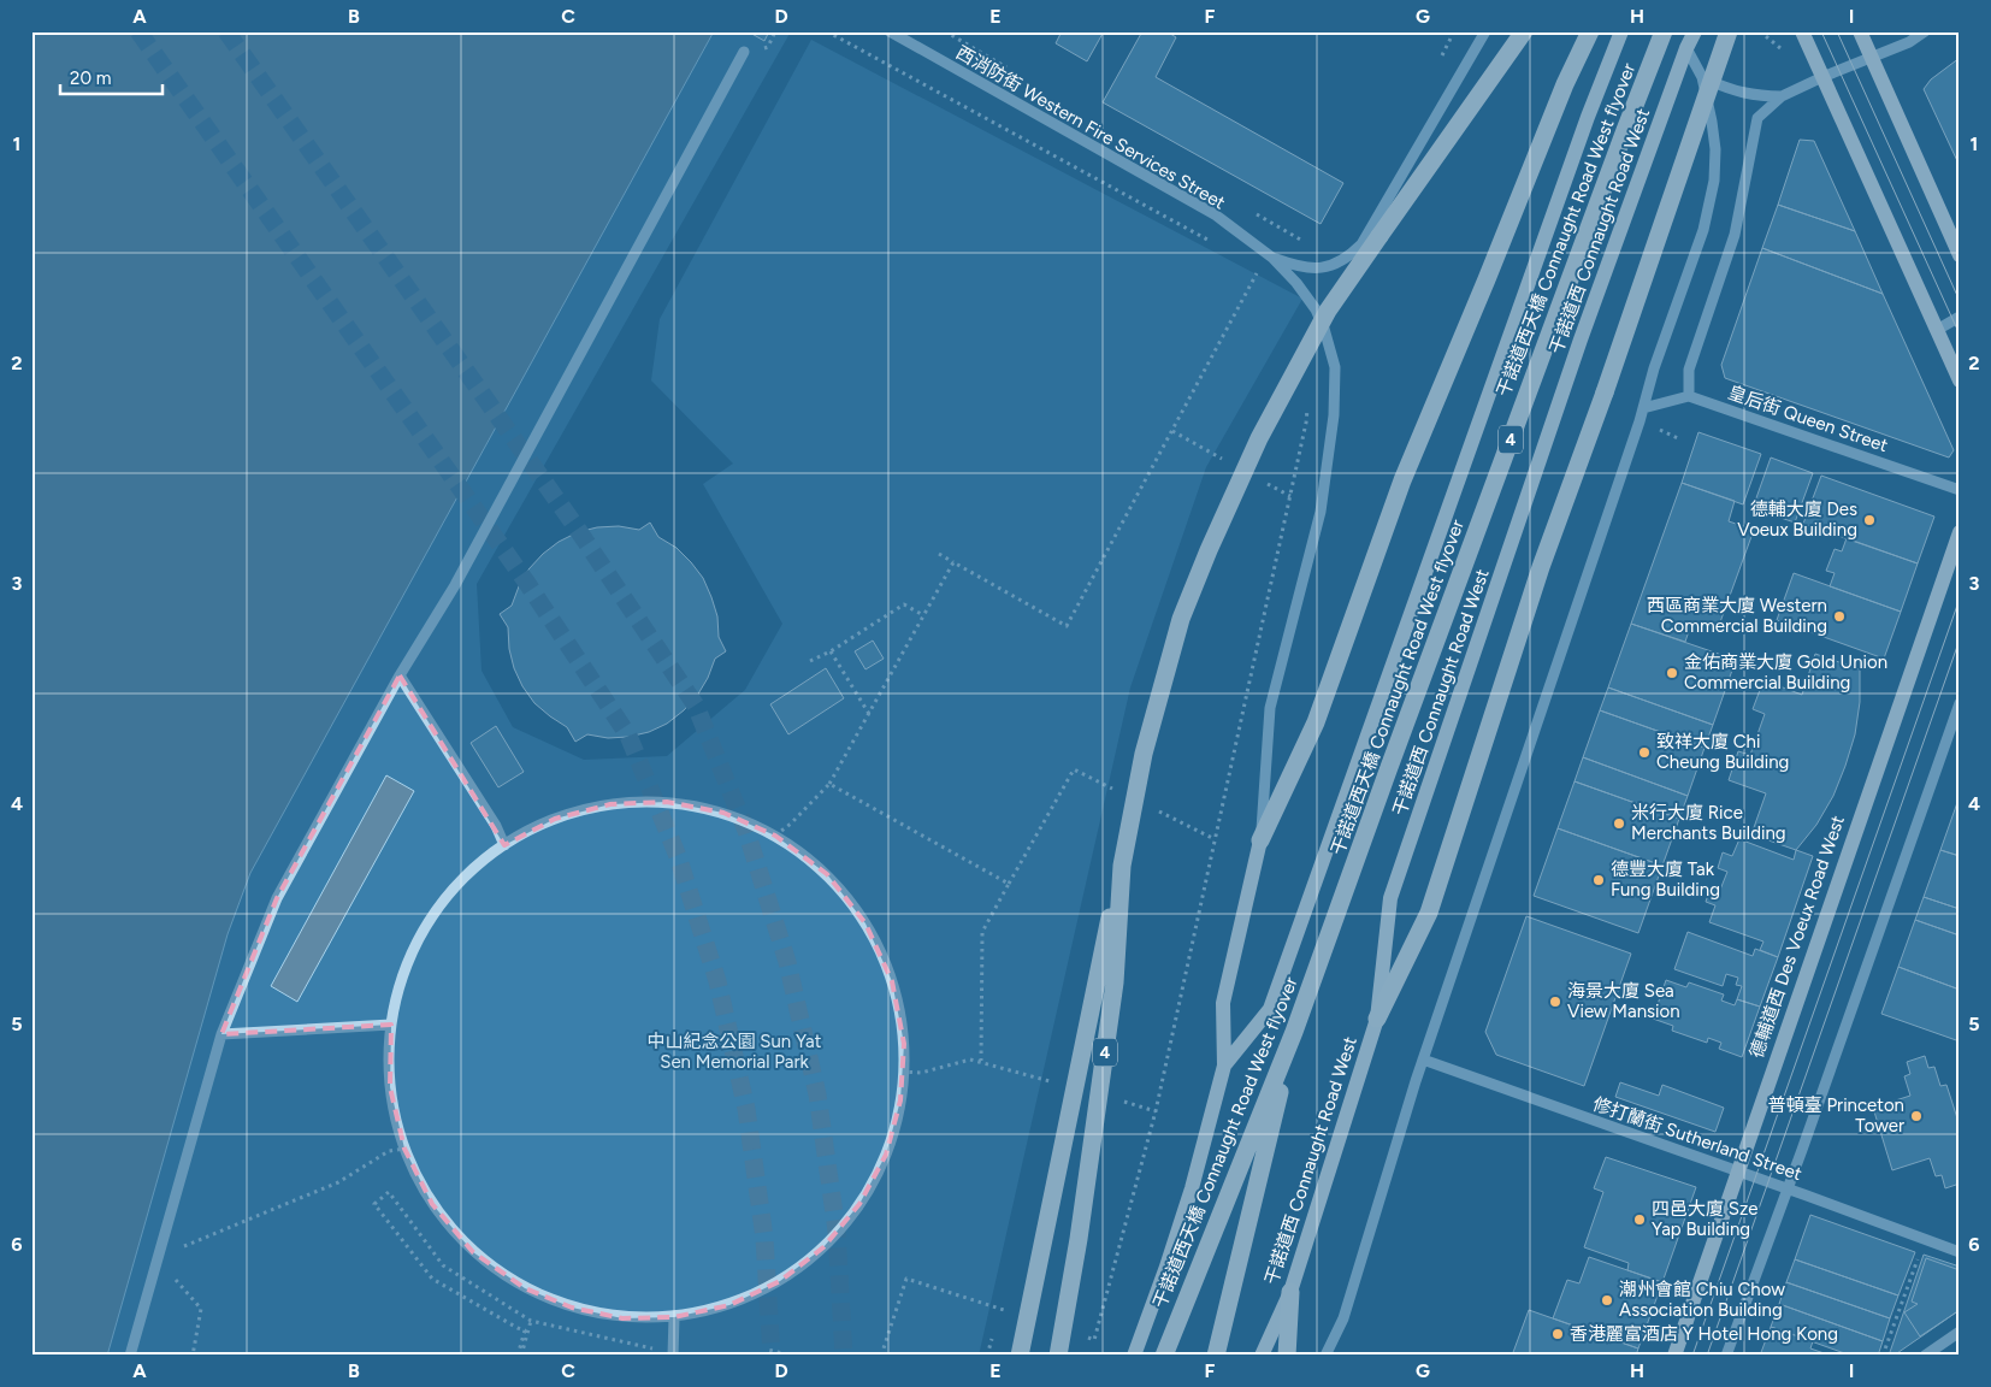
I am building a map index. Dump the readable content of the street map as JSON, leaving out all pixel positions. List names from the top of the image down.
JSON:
{
  "streets": {
    "highway": ["干諾道西天橋 Connaught Road West flyover", "4"],
    "main road": ["干諾道西 Connaught Road West", "德輔道西 Des Voeux Road West"],
    "street": ["西消防街 Western Fire Services Street", "皇后街 Queen Street", "修打蘭街 Sutherland Street"]
  },
  "crossings": [
    ["德輔道西 Des Voeux Road West", "修打蘭街 Sutherland Street"]
  ],
  "parks": ["中山紀念公園 Sun Yat Sen Memorial Park"],
  "places": [
    "德輔大廈 Des Voeux Building",
    "西區商業大廈 Western Commercial Building",
    "金佑商業大廈 Gold Union Commercial Building",
    "致祥大廈 Chi Cheung Building",
    "米行大廈 Rice Merchants Building",
    "德豐大廈 Tak Fung Building",
    "海景大廈 Sea View Mansion",
    "普頓臺 Princeton Tower",
    "四邑大廈 Sze Yap Building",
    "潮州會館 Chiu Chow Association Building",
    "香港麗富酒店 Y Hotel Hong Kong"
  ],
  "scale_bar": "20 m",
  "grid": {
    "columns": [
      "A",
      "B",
      "C",
      "D",
      "E",
      "F",
      "G",
      "H",
      "I"
    ],
    "rows": [
      "1",
      "2",
      "3",
      "4",
      "5",
      "6"
    ]
  }
}
